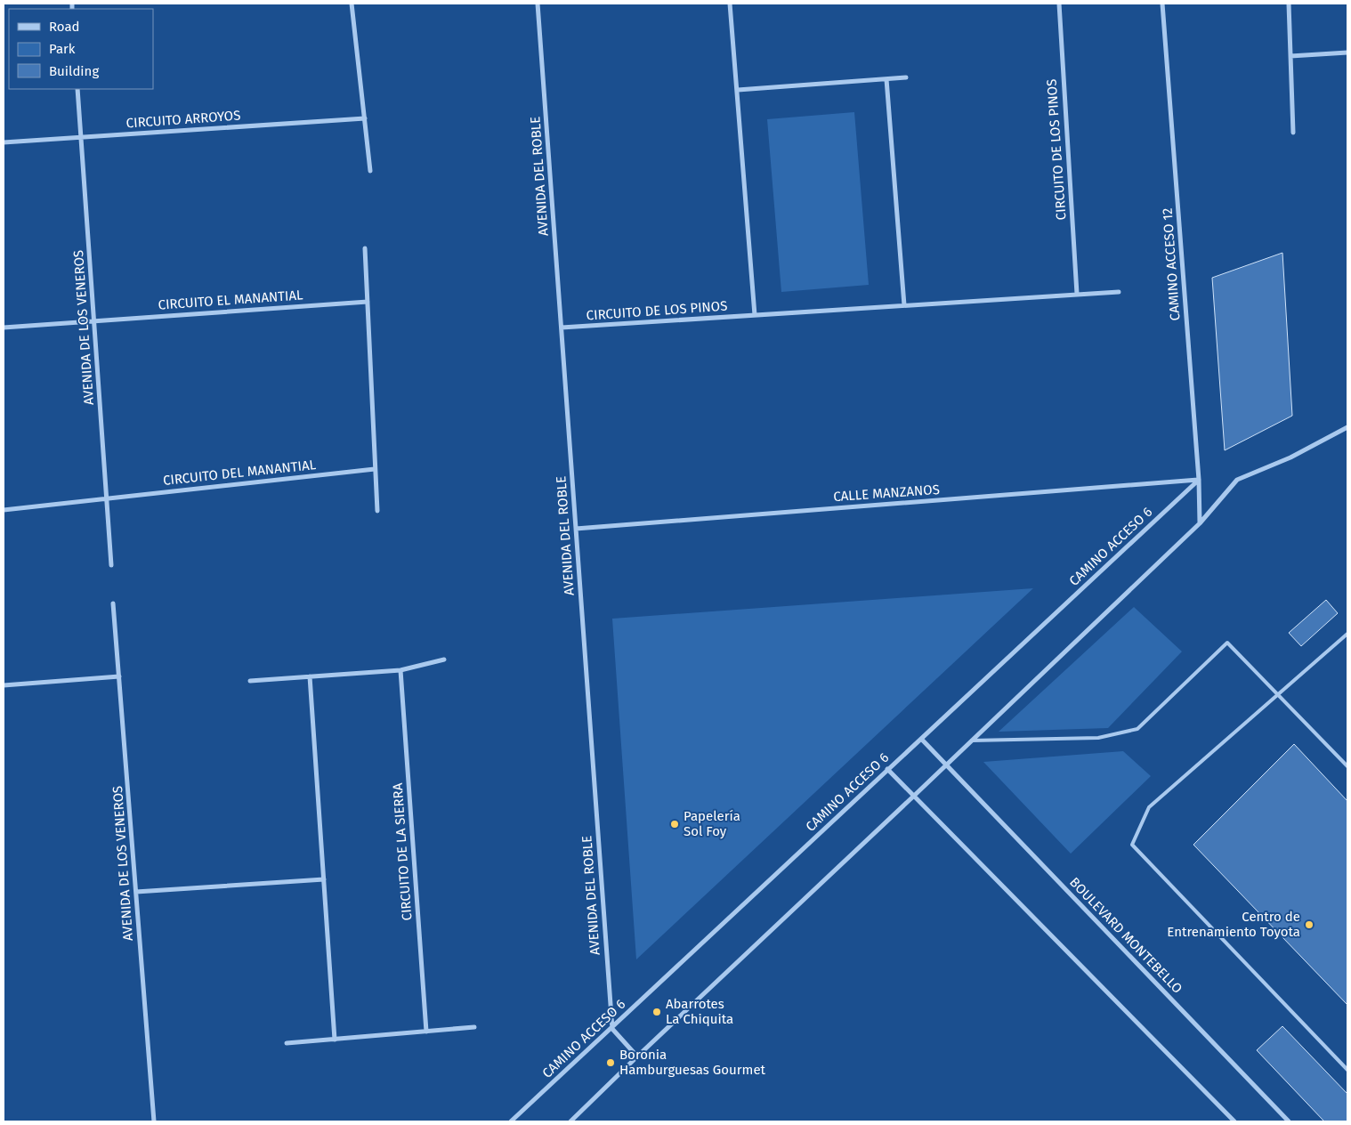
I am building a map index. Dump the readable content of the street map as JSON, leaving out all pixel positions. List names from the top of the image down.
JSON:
{
  "streets": {
    "street": [
      "CIRCUITO ARROYOS",
      "CIRCUITO DE LOS PINOS",
      "AVENIDA DEL ROBLE",
      "CAMINO ACCESO 12",
      "CIRCUITO EL MANANTIAL",
      "AVENIDA DE LOS VENEROS",
      "CIRCUITO DEL MANANTIAL",
      "CALLE MANZANOS",
      "CAMINO ACCESO 6",
      "CIRCUITO DE LA SIERRA",
      "BOULEVARD MONTEBELLO"
    ]
  },
  "crossings": [
    ["CIRCUITO ARROYOS", "AVENIDA DE LOS VENEROS"],
    ["CIRCUITO DE LOS PINOS", "AVENIDA DEL ROBLE"],
    ["AVENIDA DEL ROBLE", "CALLE MANZANOS"],
    ["AVENIDA DEL ROBLE", "CAMINO ACCESO 6"],
    ["CAMINO ACCESO 12", "CALLE MANZANOS"],
    ["CAMINO ACCESO 12", "CAMINO ACCESO 6"],
    ["CIRCUITO EL MANANTIAL", "AVENIDA DE LOS VENEROS"],
    ["AVENIDA DE LOS VENEROS", "CIRCUITO DEL MANANTIAL"],
    ["CALLE MANZANOS", "CAMINO ACCESO 6"],
    ["CAMINO ACCESO 6", "BOULEVARD MONTEBELLO"]
  ],
  "places": [
    "Papelería Sol Foy",
    "Centro de Entrenamiento Toyota",
    "Abarrotes La Chiquita",
    "Boronia Hamburguesas Gourmet"
  ],
  "legend": ["Road", "Park", "Building"]
}
